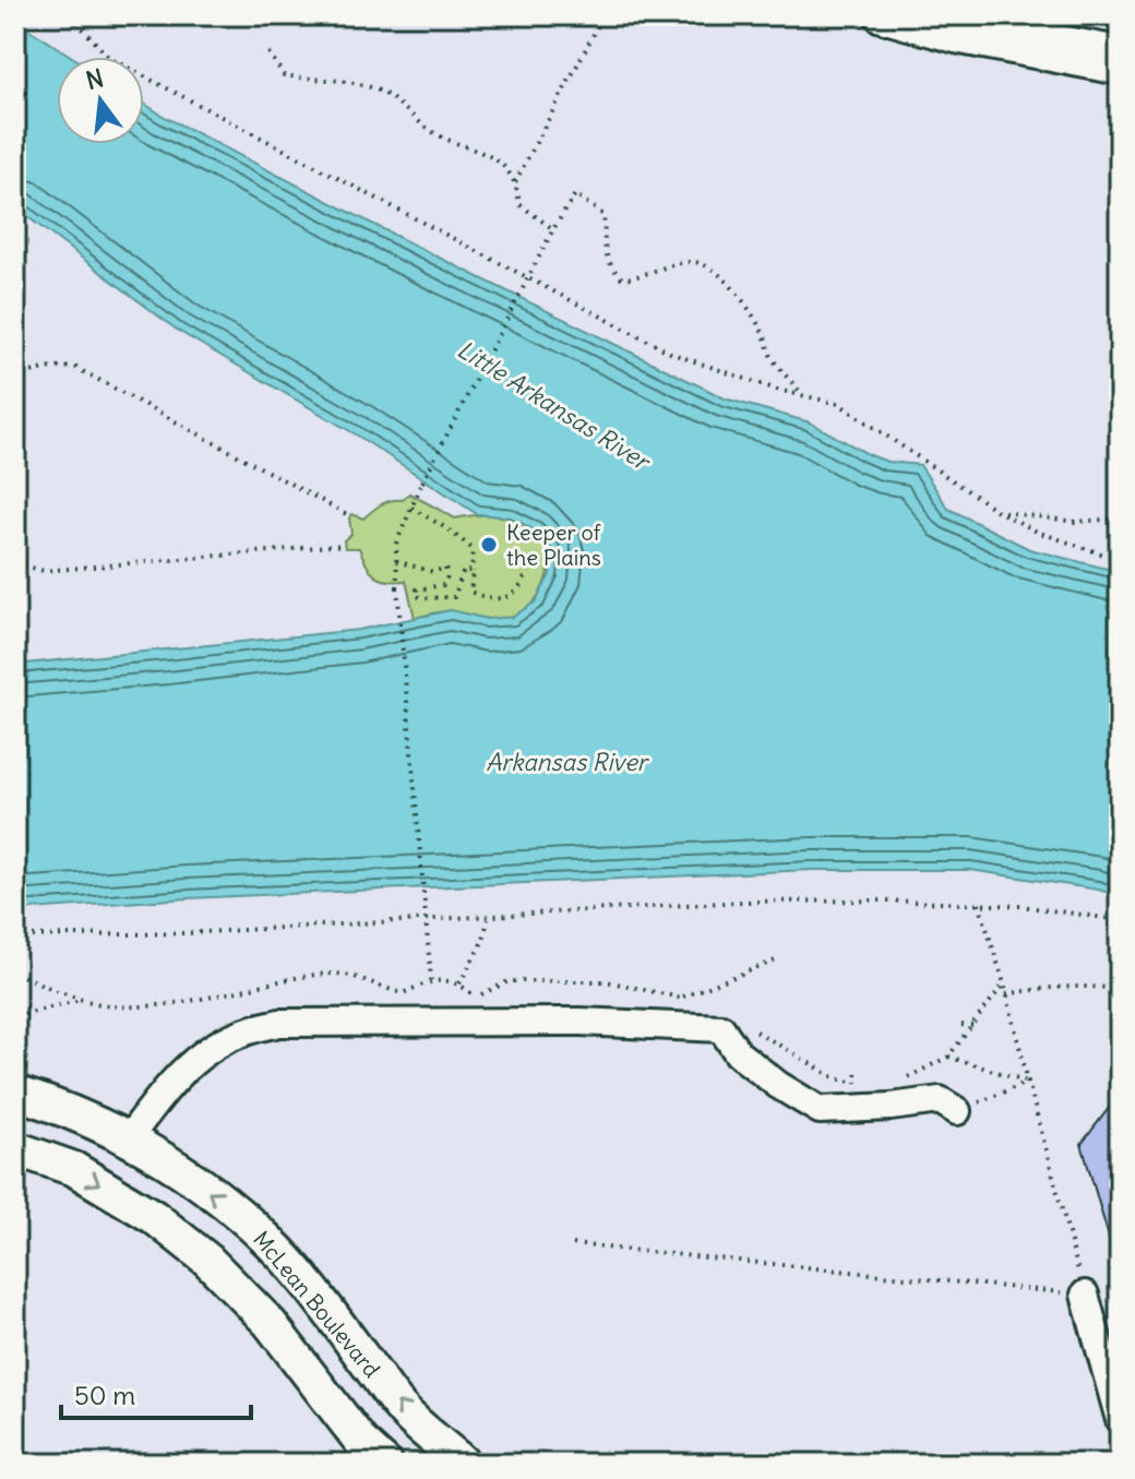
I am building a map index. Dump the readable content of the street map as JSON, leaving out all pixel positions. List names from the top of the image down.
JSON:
{
  "streets": {
    "main road": ["McLean Boulevard"]
  },
  "water": ["Little Arkansas River", "Arkansas River"],
  "places": ["Keeper of the Plains"],
  "scale_bar": "50 m",
  "north": "top"
}
